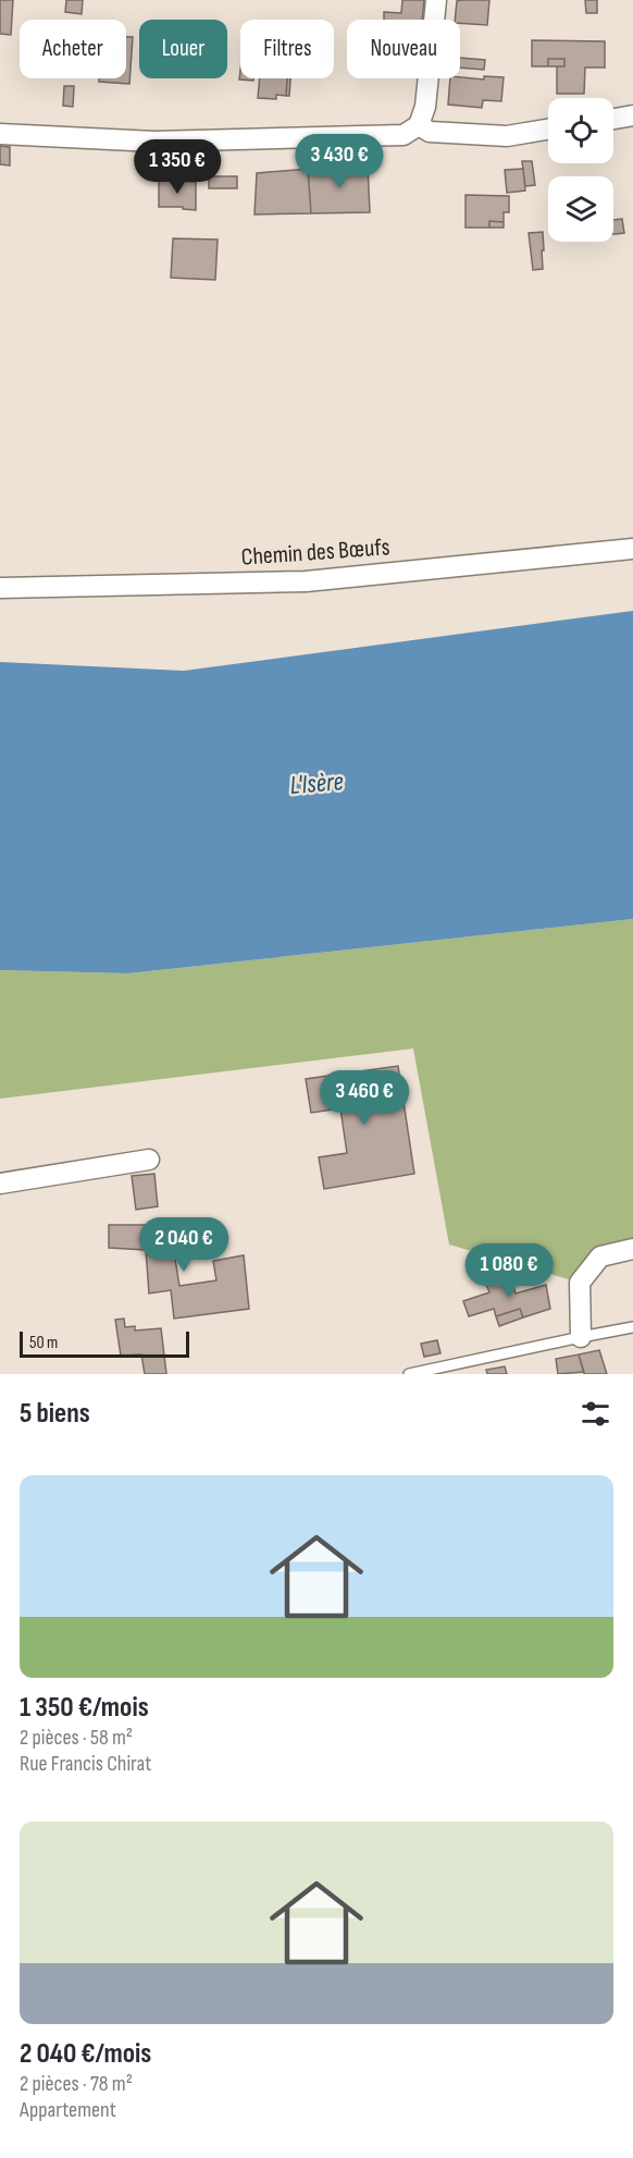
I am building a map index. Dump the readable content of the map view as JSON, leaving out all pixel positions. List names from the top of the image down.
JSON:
{
  "streets": {
    "street": ["Chemin des Bœufs"]
  },
  "water": ["L'Isère"],
  "scale_bar": "50 m",
  "page": {
    "chip": [
      "Acheter",
      "Louer",
      "Filtres",
      "Nouveau"
    ],
    "price": [
      "3 430 €",
      "1 350 €",
      "3 460 €",
      "2 040 €",
      "1 080 €"
    ],
    "scale": "50 m",
    "heading": "5 biens",
    "list": [
      {
        "name": "1 350 €/mois",
        "note": "2 pièces · 58 m² · Rue Francis Chirat"
      },
      {
        "name": "2 040 €/mois",
        "note": "2 pièces · 78 m² · Appartement"
      }
    ]
  }
}
